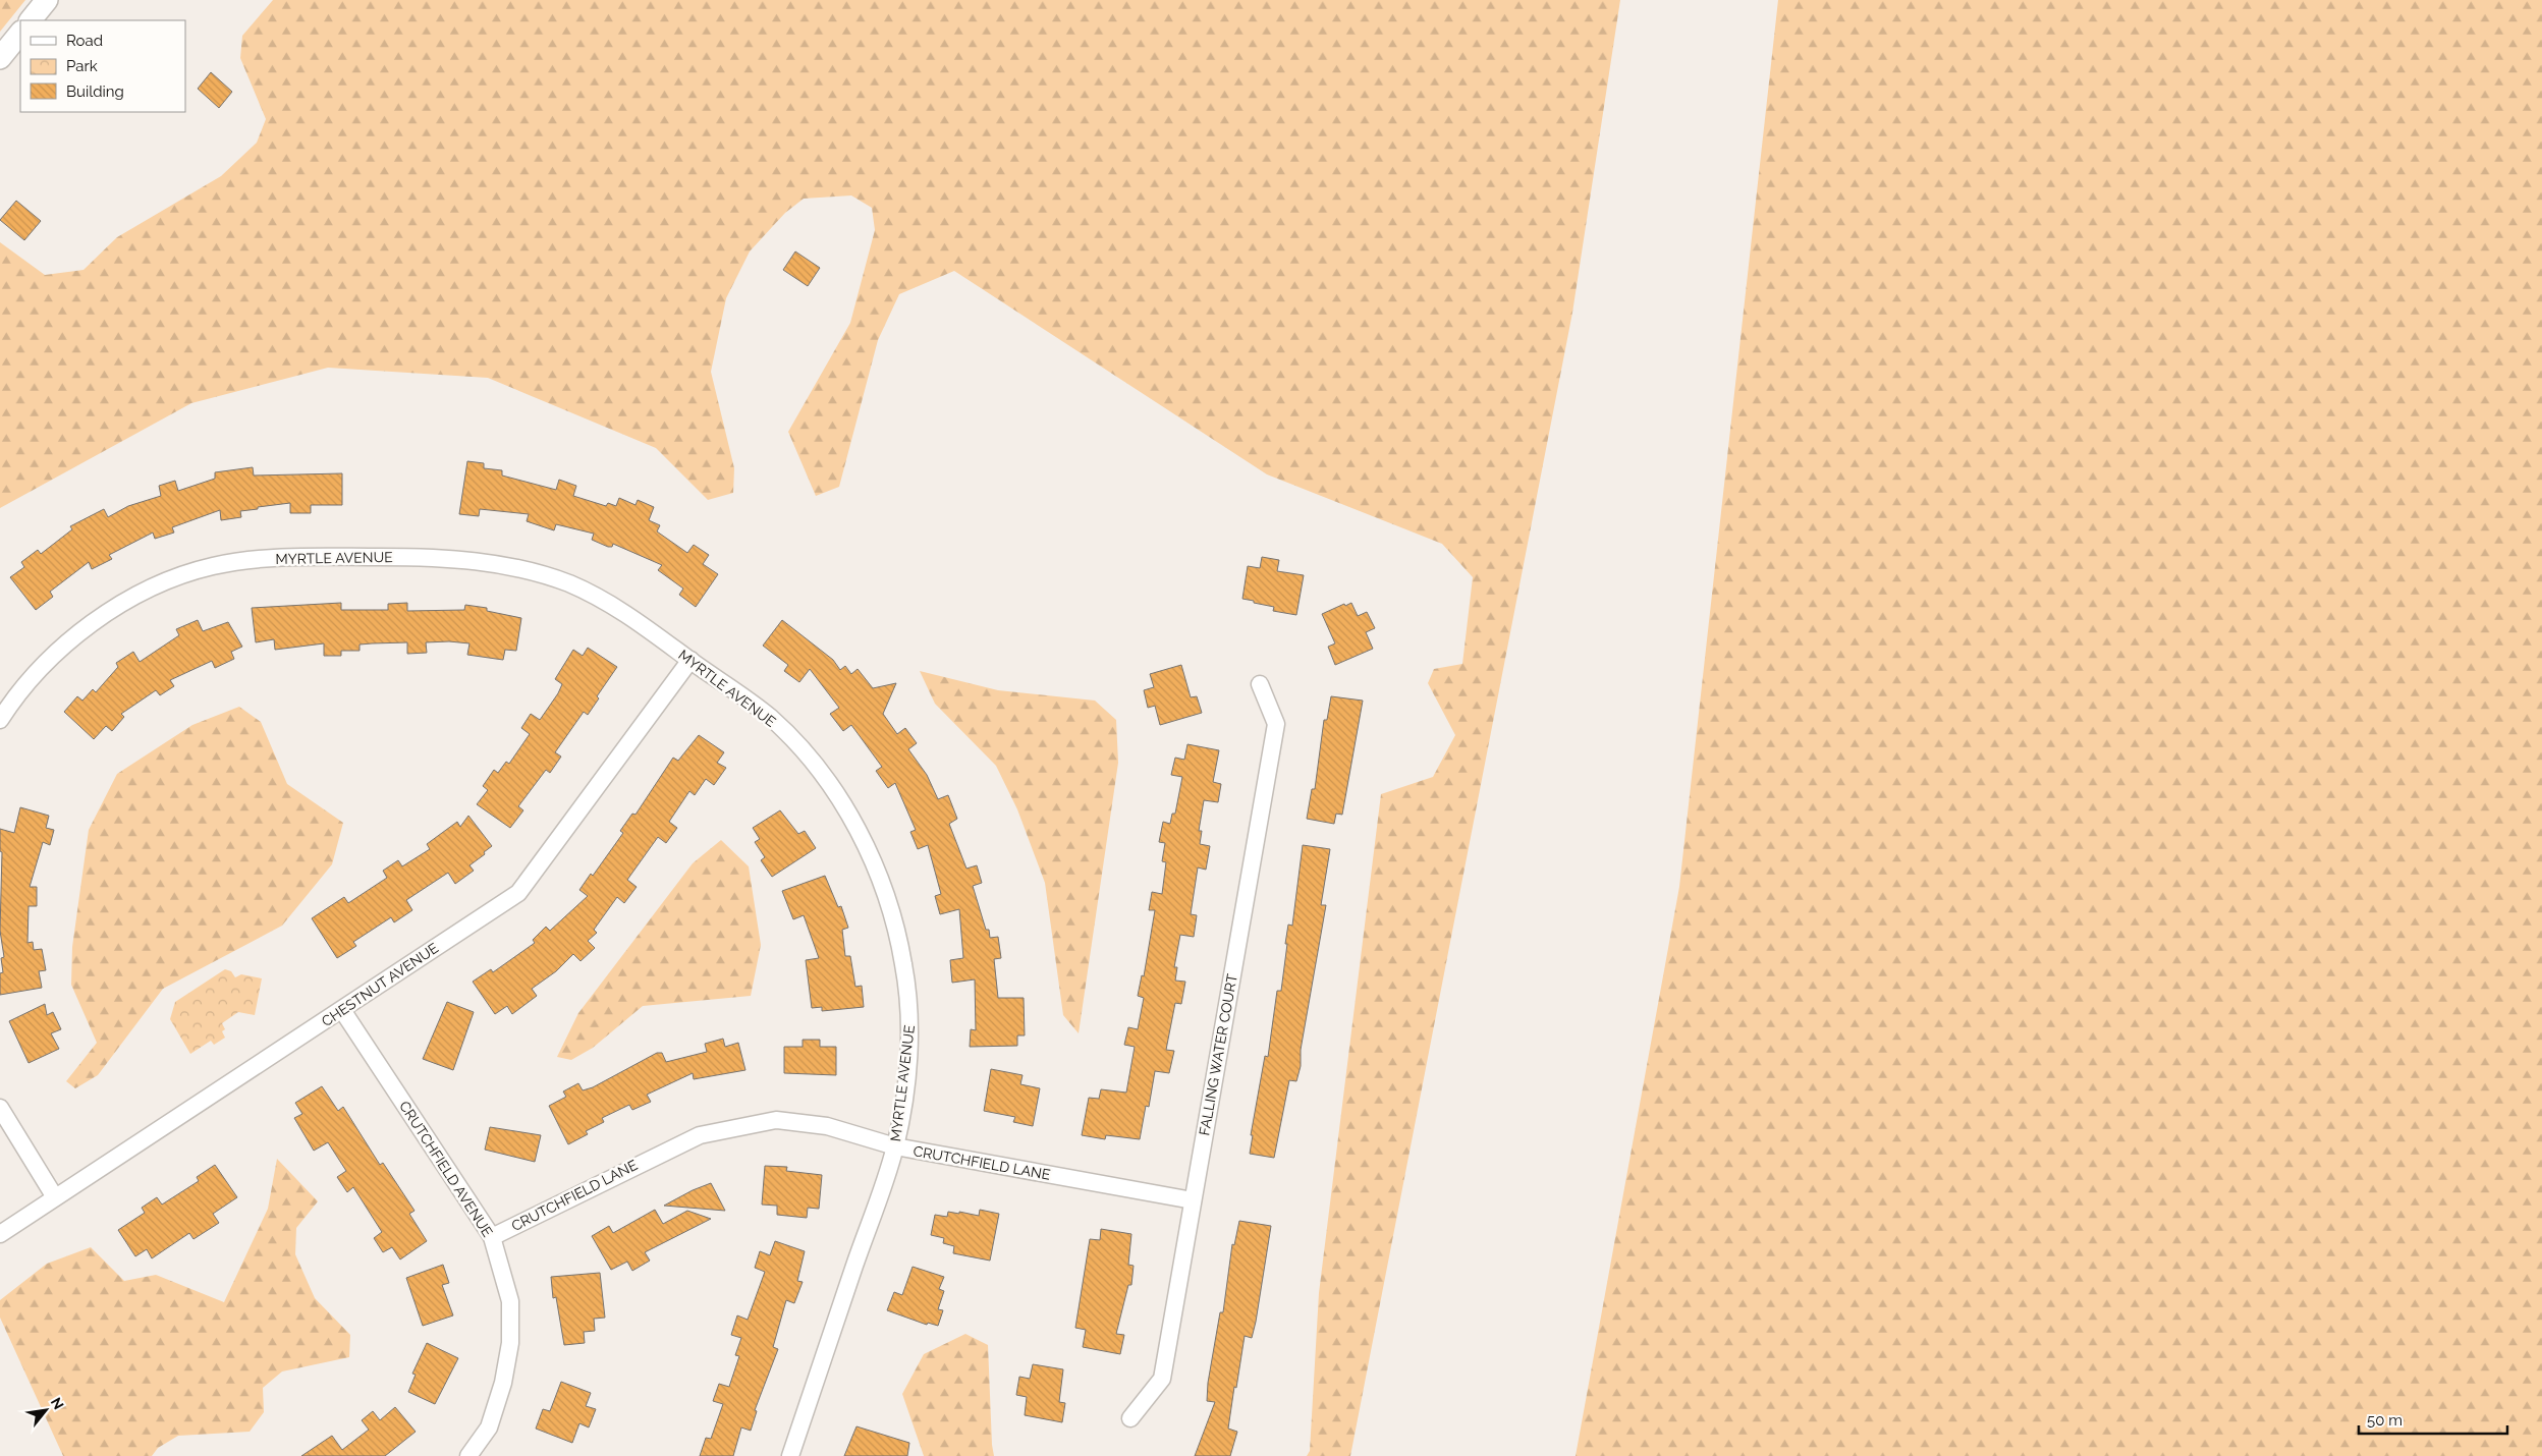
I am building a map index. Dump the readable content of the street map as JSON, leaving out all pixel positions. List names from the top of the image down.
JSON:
{
  "streets": {
    "street": [
      "MYRTLE AVENUE",
      "CHESTNUT AVENUE",
      "FALLING WATER COURT",
      "CRUTCHFIELD LANE",
      "CRUTCHFIELD AVENUE"
    ]
  },
  "crossings": [
    ["MYRTLE AVENUE", "CHESTNUT AVENUE"],
    ["MYRTLE AVENUE", "CRUTCHFIELD LANE"],
    ["CHESTNUT AVENUE", "CRUTCHFIELD AVENUE"],
    ["FALLING WATER COURT", "CRUTCHFIELD LANE"],
    ["CRUTCHFIELD LANE", "CRUTCHFIELD AVENUE"]
  ],
  "legend": ["Road", "Park", "Building"],
  "scale_bar": "50 m",
  "north": "top right"
}
